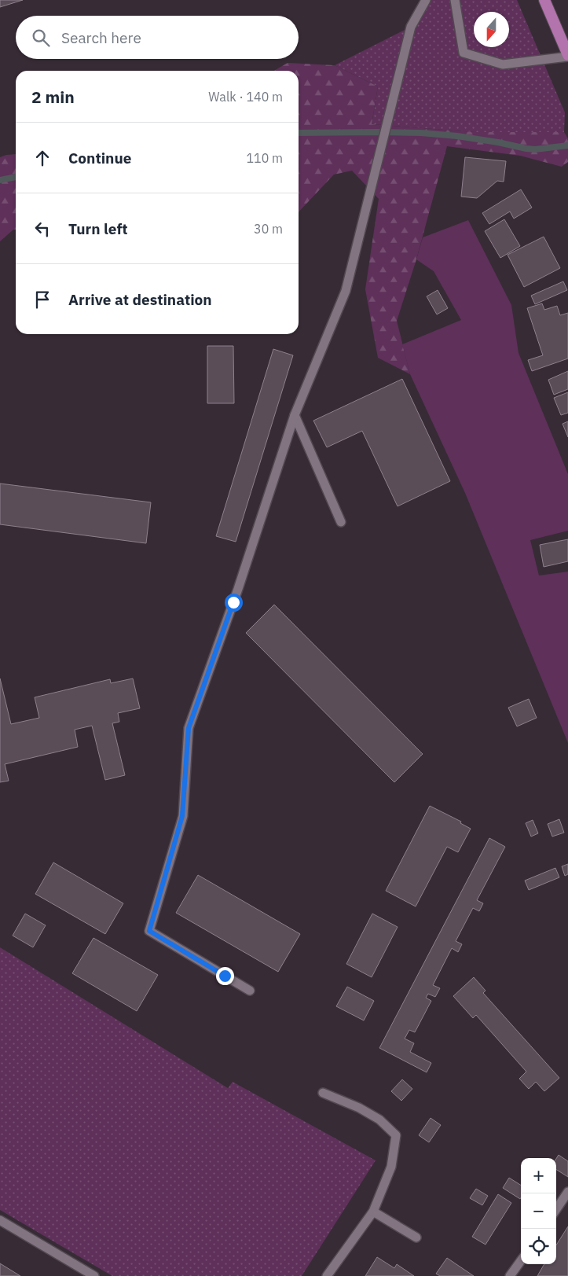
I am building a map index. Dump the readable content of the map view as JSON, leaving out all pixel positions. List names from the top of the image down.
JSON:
{
  "north": "bottom",
  "page": {
    "search": "Search here",
    "heading": ["2 min", "Walk · 140 m"],
    "list": [
      ["Continue", "110 m"],
      ["Turn left", "30 m"],
      "Arrive at destination"
    ],
    "map_buttons": ["+", "−"]
  }
}
